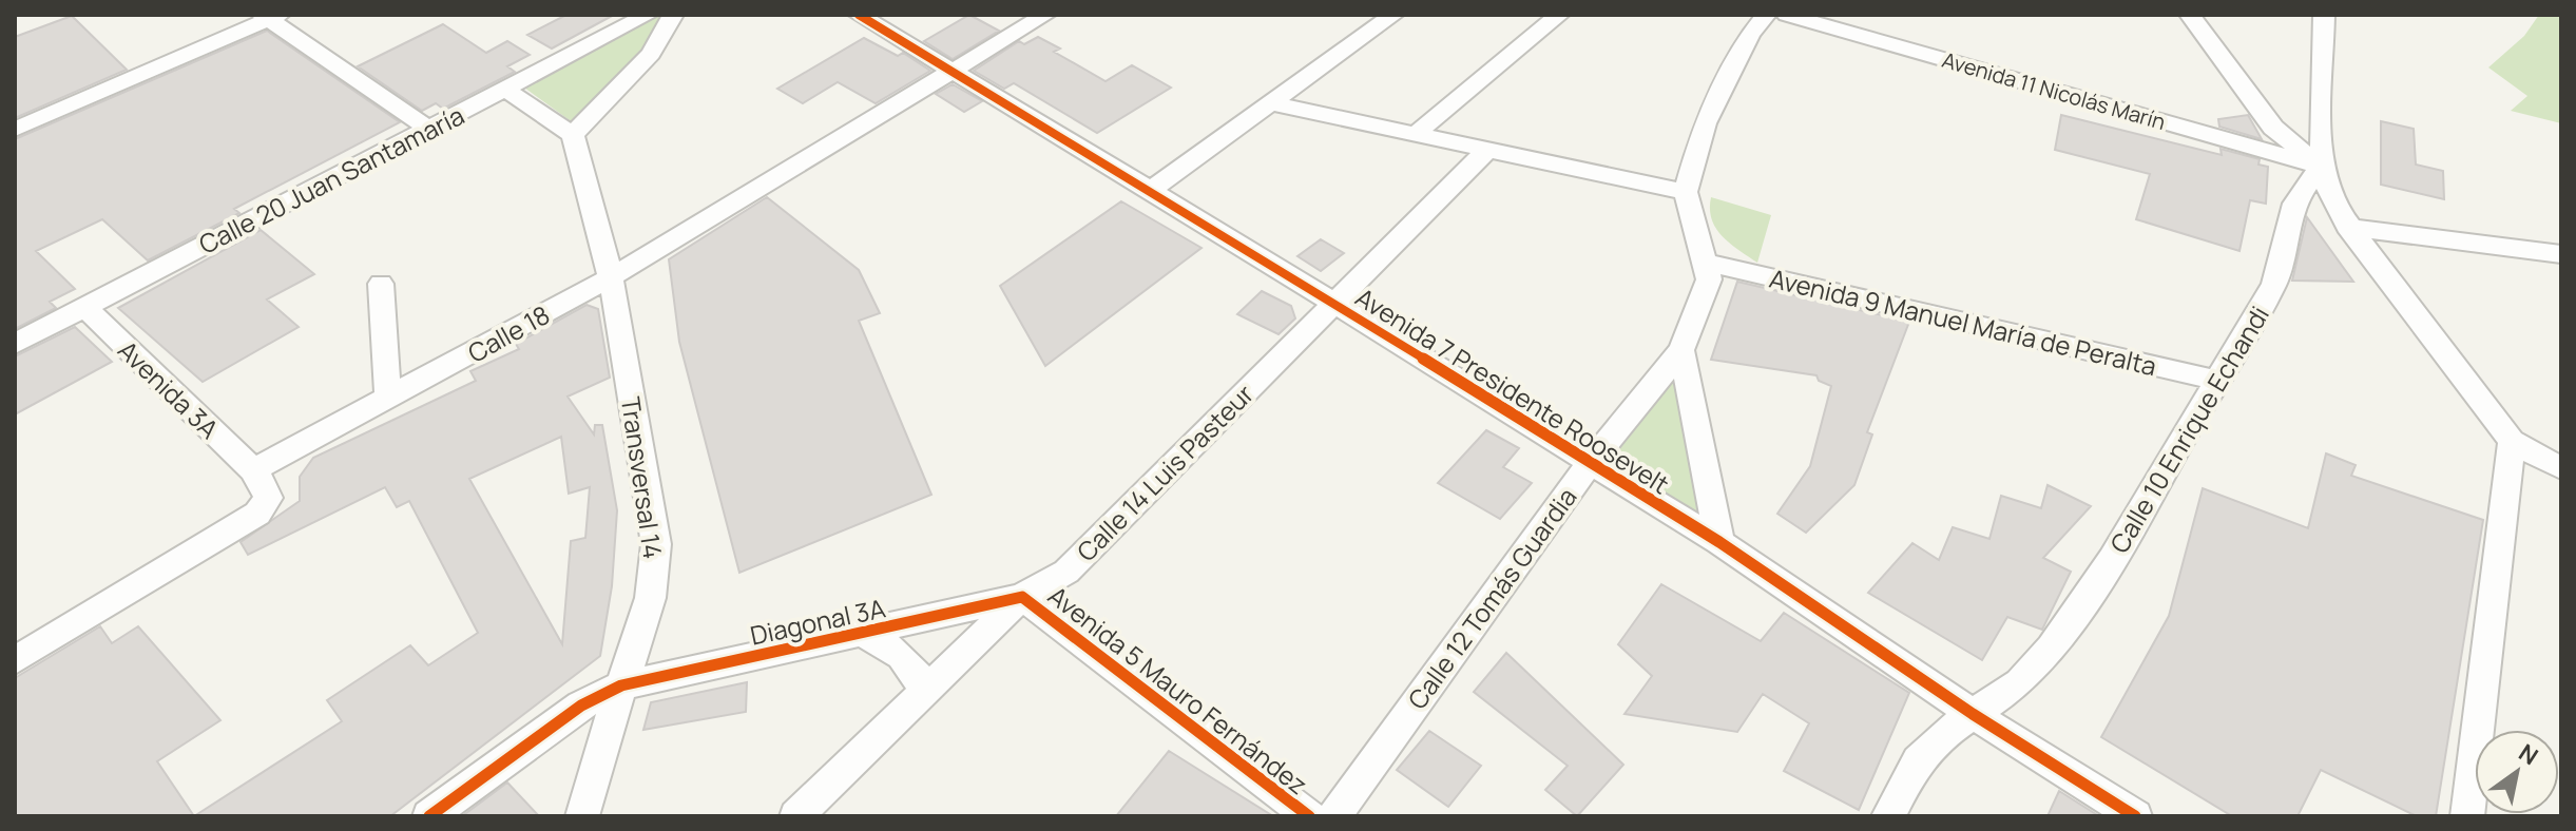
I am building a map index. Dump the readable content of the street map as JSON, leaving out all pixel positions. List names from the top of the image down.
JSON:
{
  "streets": {
    "street": [
      "Avenida 11 Nicolás Marín",
      "Calle 20 Juan Santamaría",
      "Avenida 9 Manuel María de Peralta",
      "Calle 18",
      "Avenida 3A",
      "Avenida 7 Presidente Roosevelt",
      "Calle 10 Enrique Echandi",
      "Calle 14 Luis Pasteur",
      "Transversal 14",
      "Calle 12 Tomás Guardia",
      "Diagonal 3A",
      "Avenida 5 Mauro Fernández"
    ]
  },
  "crossings": [
    ["Avenida 11 Nicolás Marín", "Calle 10 Enrique Echandi"],
    ["Calle 20 Juan Santamaría", "Avenida 3A"],
    ["Avenida 9 Manuel María de Peralta", "Calle 10 Enrique Echandi"],
    ["Avenida 9 Manuel María de Peralta", "Calle 12 Tomás Guardia"],
    ["Calle 18", "Avenida 3A"],
    ["Calle 18", "Avenida 7 Presidente Roosevelt"],
    ["Calle 18", "Transversal 14"],
    ["Avenida 7 Presidente Roosevelt", "Calle 10 Enrique Echandi"],
    ["Avenida 7 Presidente Roosevelt", "Calle 14 Luis Pasteur"],
    ["Avenida 7 Presidente Roosevelt", "Calle 12 Tomás Guardia"],
    ["Calle 14 Luis Pasteur", "Diagonal 3A"],
    ["Calle 14 Luis Pasteur", "Avenida 5 Mauro Fernández"],
    ["Transversal 14", "Diagonal 3A"],
    ["Diagonal 3A", "Avenida 5 Mauro Fernández"]
  ],
  "north": "top right"
}
